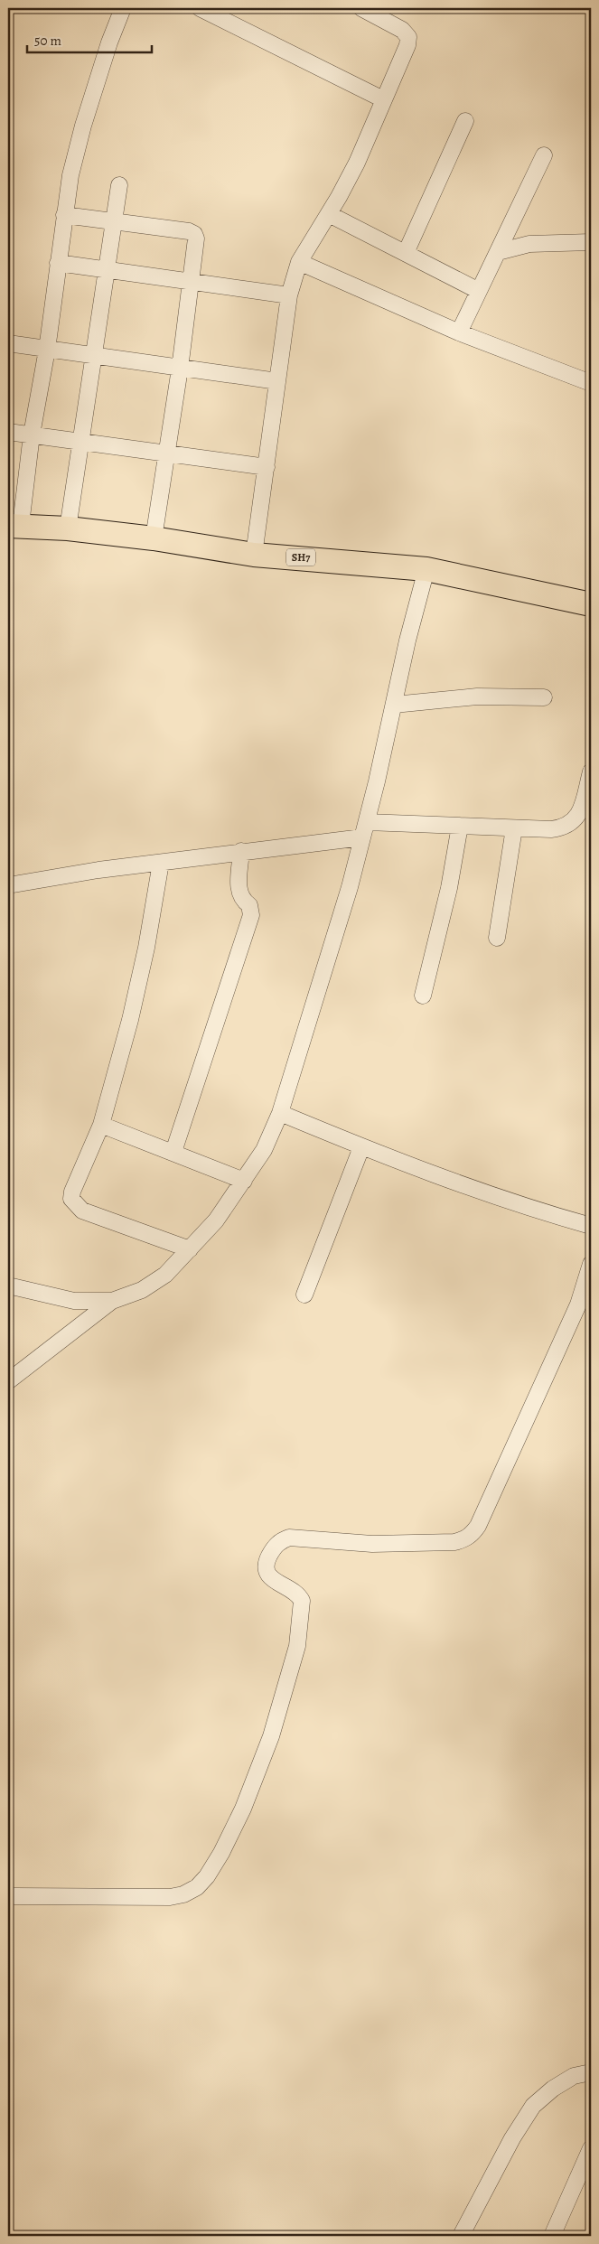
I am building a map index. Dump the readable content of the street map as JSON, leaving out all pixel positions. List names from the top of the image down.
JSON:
{
  "streets": {
    "main road": ["SH7"]
  },
  "scale_bar": "50 m"
}
